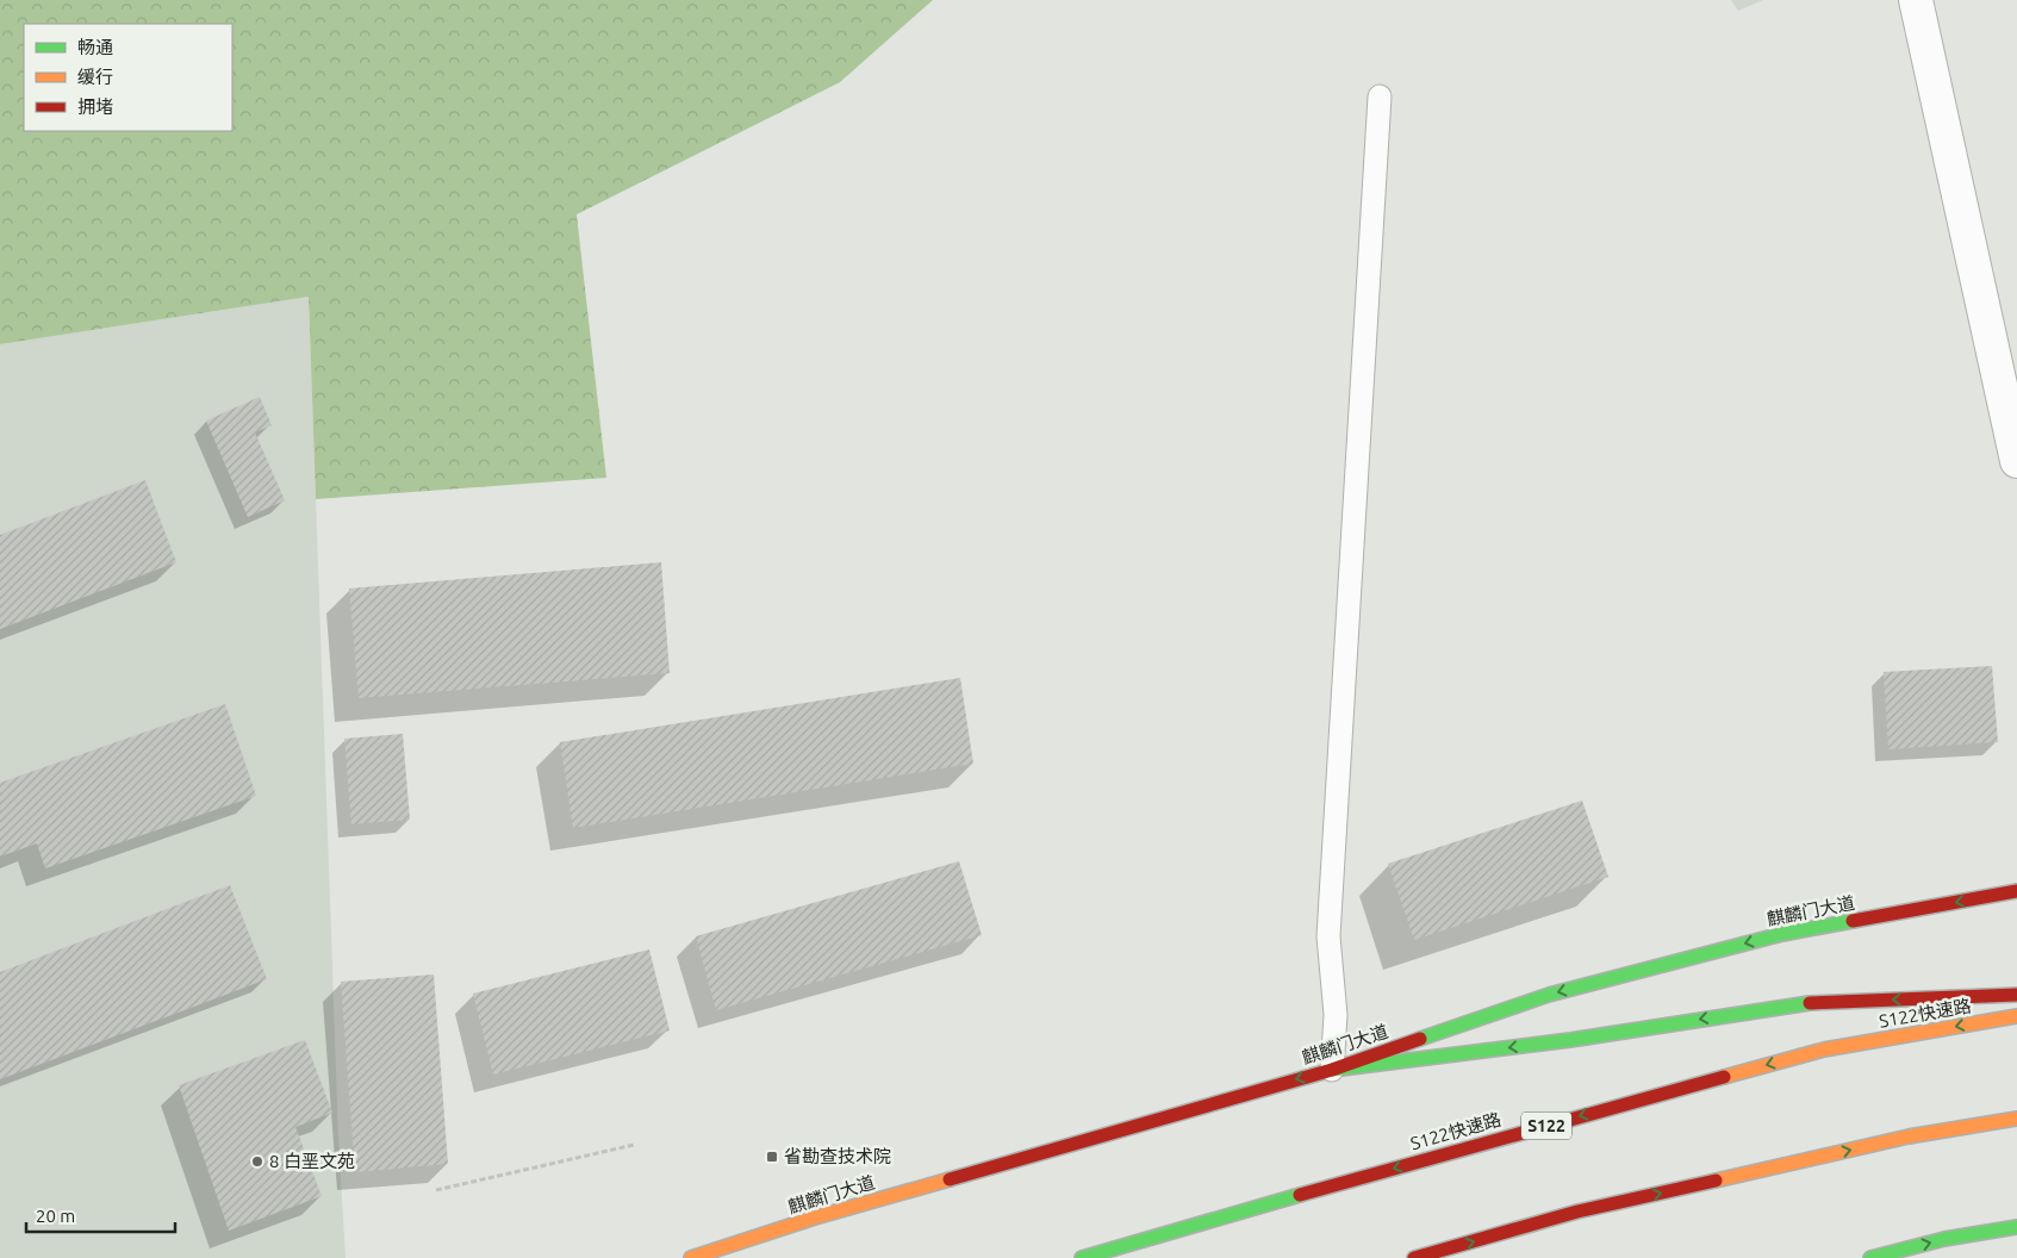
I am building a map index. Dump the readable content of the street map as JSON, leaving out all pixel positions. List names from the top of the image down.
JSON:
{
  "streets": {
    "main road": ["麒麟门大道", "S122快速路", "S122"]
  },
  "places": {
    "transit": ["省勘查技术院"],
    "other": ["8 白垩文苑"]
  },
  "legend": ["畅通", "缓行", "拥堵"],
  "scale_bar": "20 m"
}
